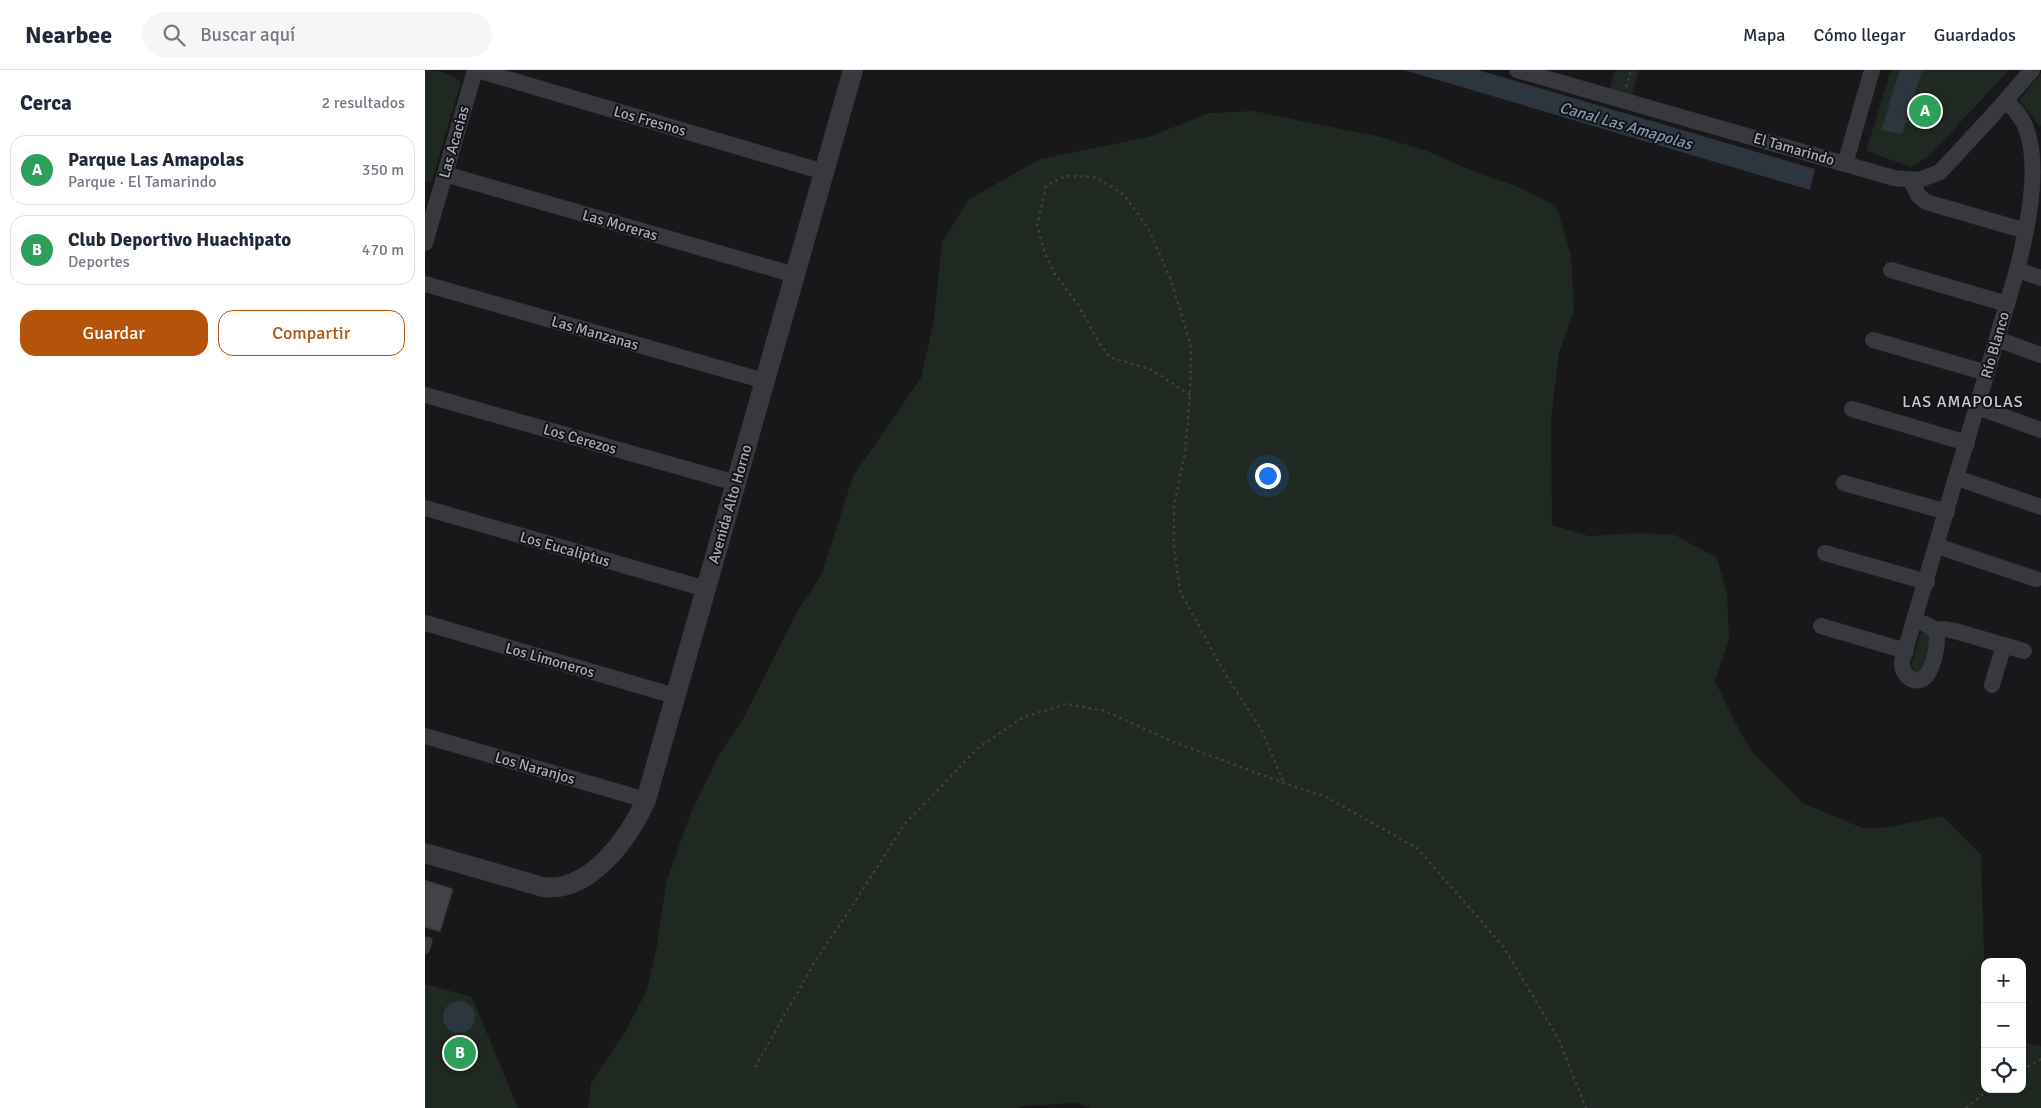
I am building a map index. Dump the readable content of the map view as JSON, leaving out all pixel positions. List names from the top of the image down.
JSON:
{
  "streets": {
    "street": [
      "Los Fresnos",
      "Las Acacias",
      "El Tamarindo",
      "Las Moreras",
      "Las Manzanas",
      "Río Blanco",
      "Los Cerezos",
      "Avenida Alto Horno",
      "Los Eucaliptus",
      "Los Limoneros",
      "Los Naranjos"
    ]
  },
  "crossings": [
    ["Los Fresnos", "Las Acacias"],
    ["Los Fresnos", "Avenida Alto Horno"],
    ["Las Acacias", "Las Moreras"],
    ["El Tamarindo", "Río Blanco"],
    ["Las Moreras", "Avenida Alto Horno"],
    ["Las Manzanas", "Avenida Alto Horno"],
    ["Los Cerezos", "Avenida Alto Horno"],
    ["Avenida Alto Horno", "Los Eucaliptus"],
    ["Avenida Alto Horno", "Los Limoneros"],
    ["Avenida Alto Horno", "Los Naranjos"]
  ],
  "districts": ["LAS AMAPOLAS"],
  "water": ["Canal Las Amapolas"],
  "page": {
    "header": "Nearbee",
    "search": "Buscar aquí",
    "nav": ["Mapa", "Cómo llegar", "Guardados"],
    "heading": ["Cerca", "2 resultados"],
    "pins": ["A", "B"],
    "list": [
      {
        "mark": "A",
        "name": "Parque Las Amapolas",
        "note": "Parque · El Tamarindo",
        "value": "350 m"
      },
      {
        "mark": "B",
        "name": "Club Deportivo Huachipato",
        "note": "Deportes",
        "value": "470 m"
      }
    ],
    "buttons": ["Guardar", "Compartir"],
    "map_buttons": ["+", "−"]
  }
}
